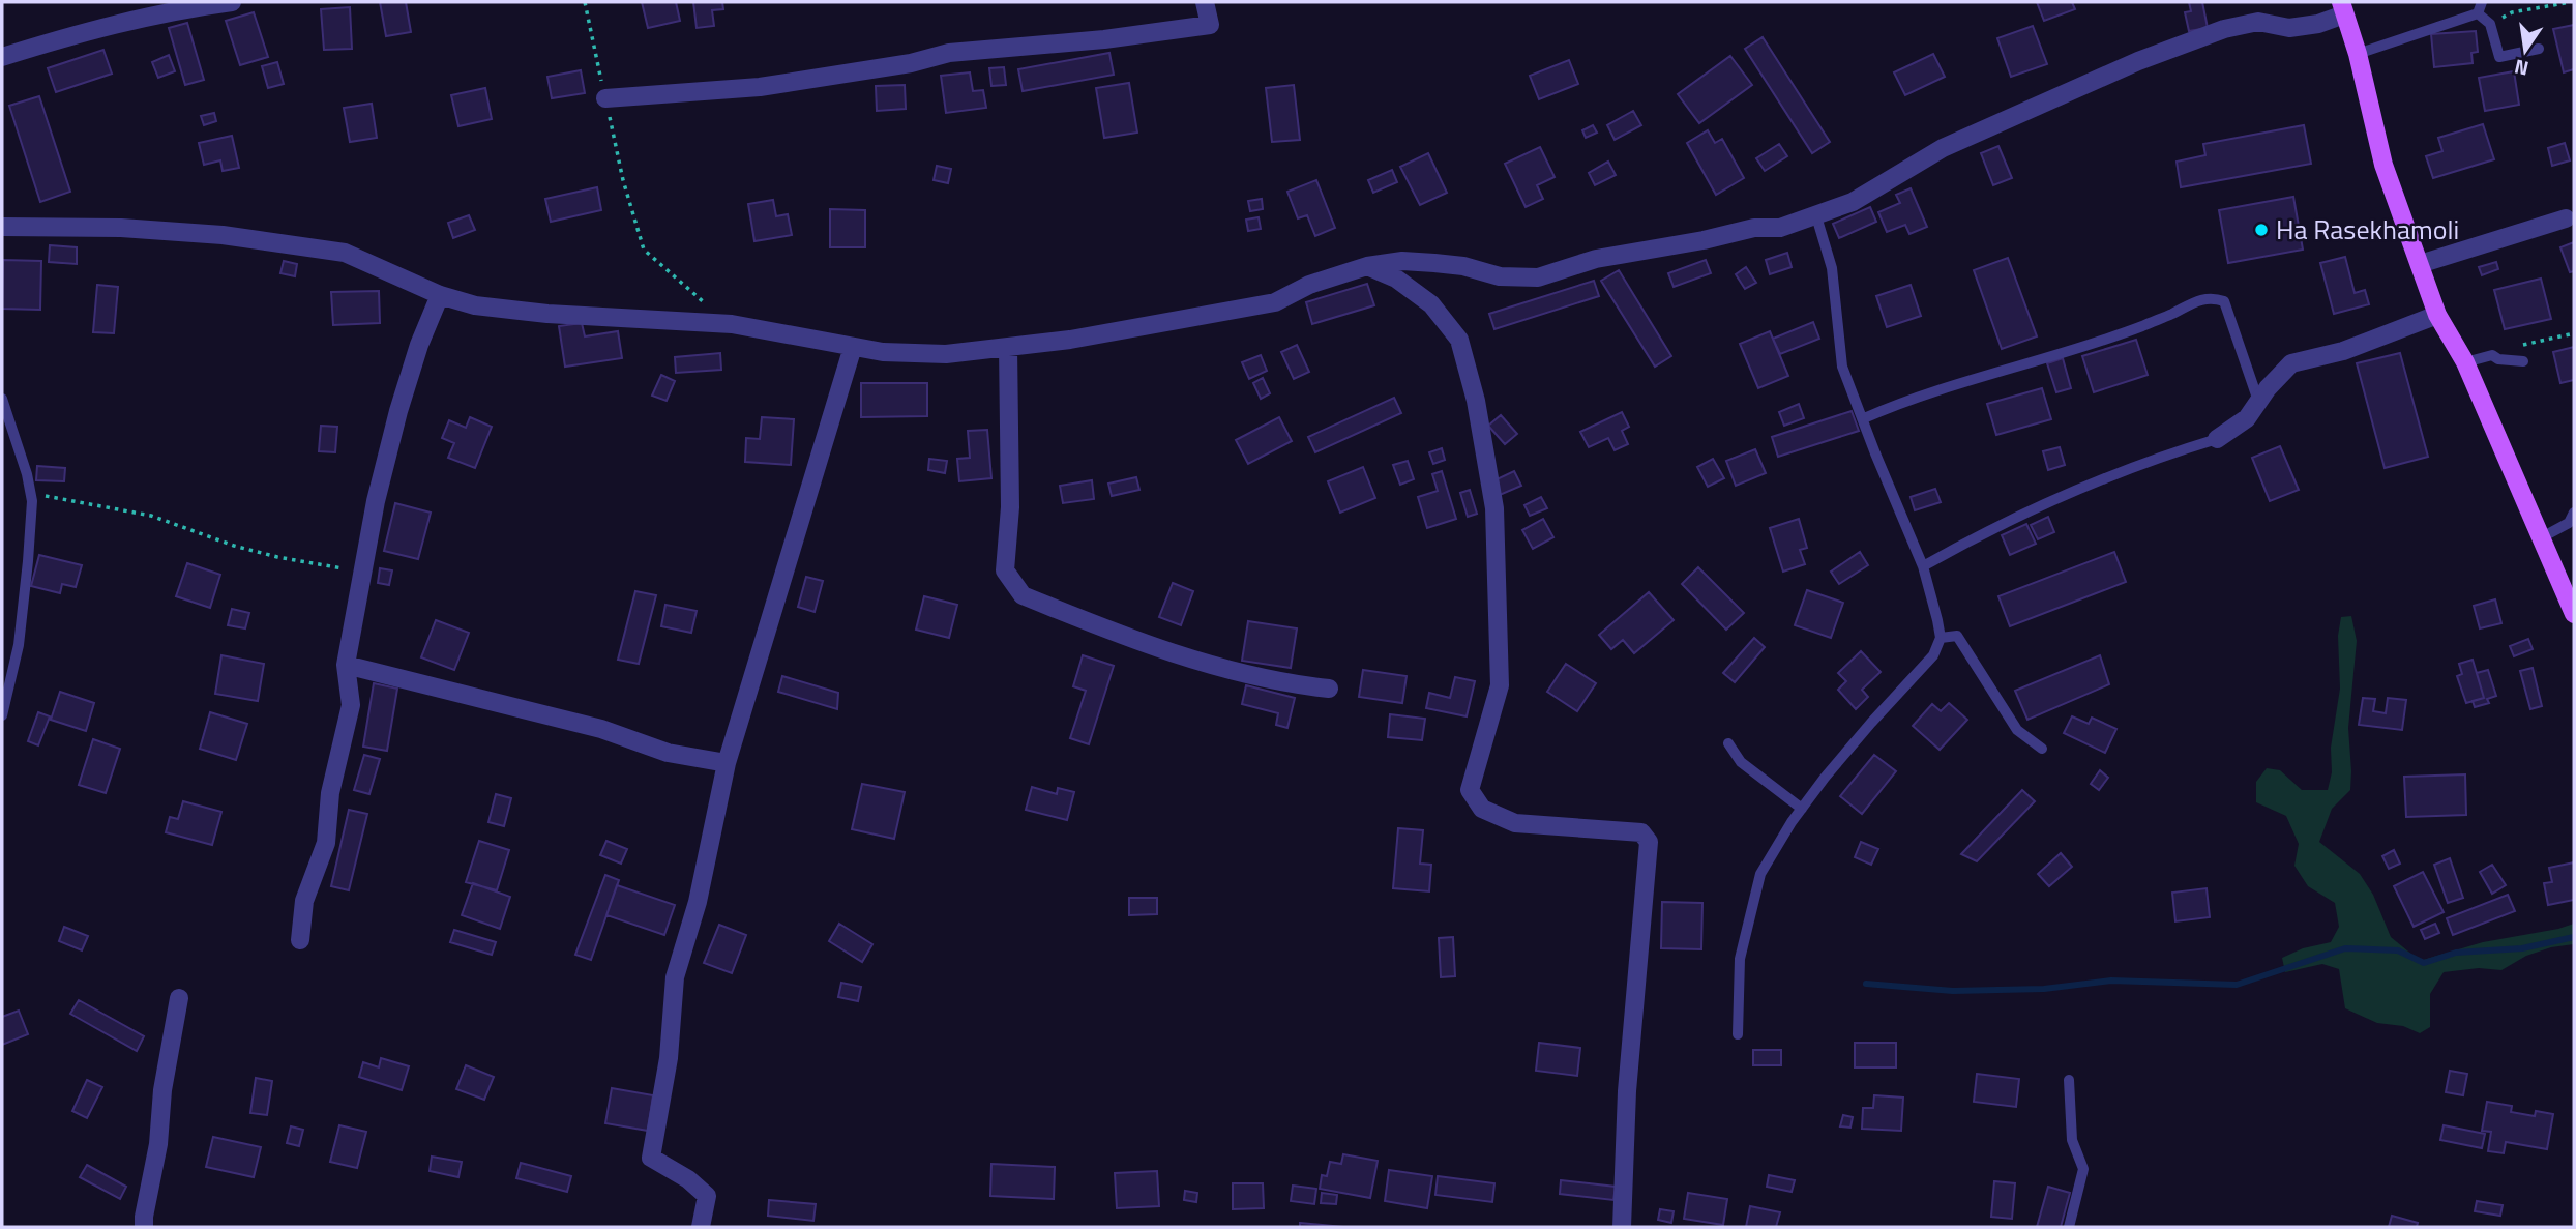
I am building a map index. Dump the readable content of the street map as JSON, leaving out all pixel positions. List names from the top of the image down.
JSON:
{
  "places": ["Ha Rasekhamoli"],
  "north": "bottom"
}
